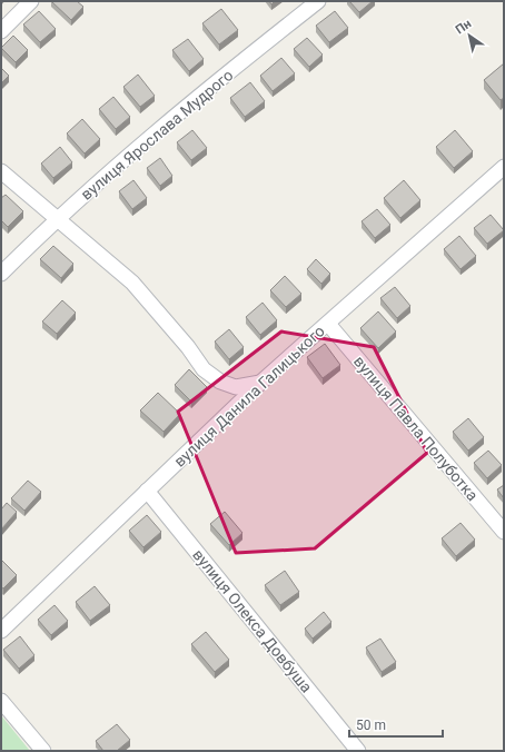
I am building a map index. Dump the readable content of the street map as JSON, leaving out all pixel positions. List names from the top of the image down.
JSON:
{
  "streets": {
    "street": [
      "вулиця Ярослава Мудрого",
      "вулиця Данила Галицького",
      "вулиця Павла Полуботка",
      "вулиця Олекса Довбуша"
    ]
  },
  "crossings": [
    ["вулиця Данила Галицького", "вулиця Павла Полуботка"],
    ["вулиця Данила Галицького", "вулиця Олекса Довбуша"]
  ],
  "scale_bar": "50 m",
  "north": "top left"
}
